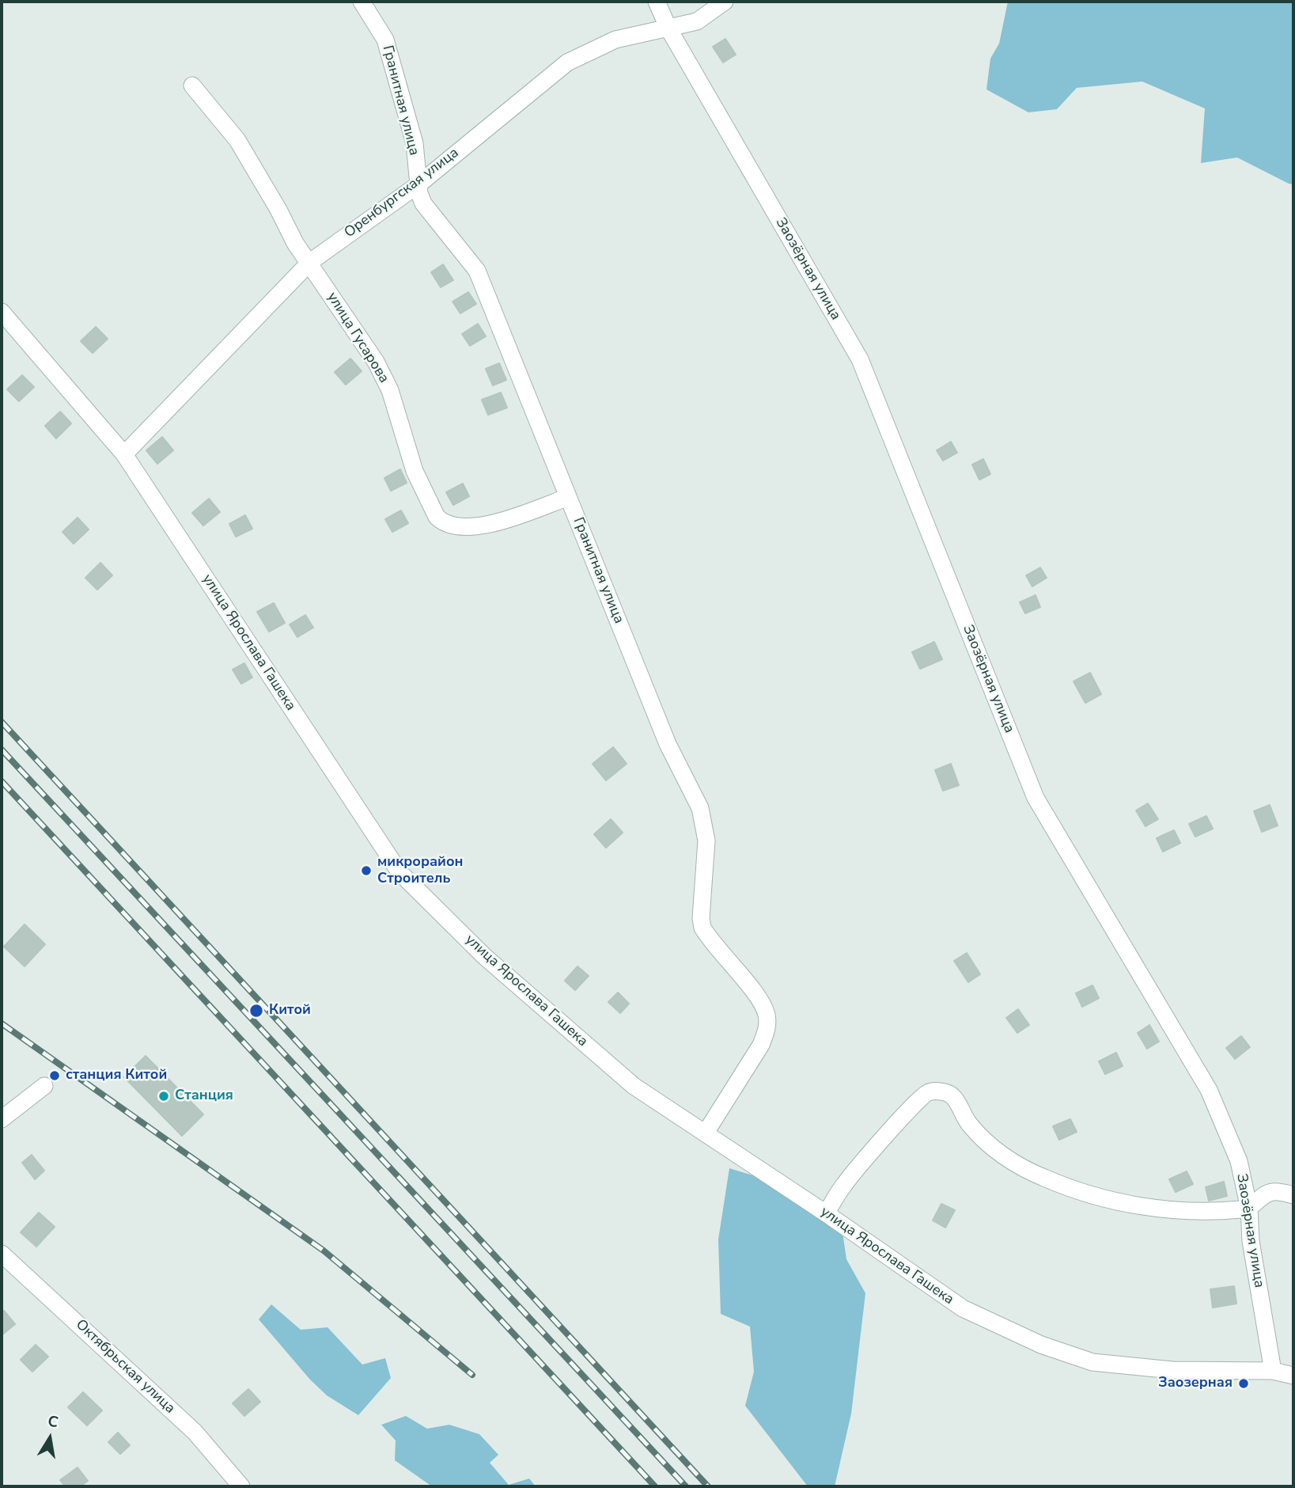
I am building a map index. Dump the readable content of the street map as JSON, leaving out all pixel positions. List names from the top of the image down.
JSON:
{
  "streets": {
    "street": [
      "Гранитная улица",
      "Оренбургская улица",
      "Заозёрная улица",
      "улица Гусарова",
      "улица Ярослава Гашека",
      "Октябрьская улица"
    ]
  },
  "crossings": [
    ["Гранитная улица", "Оренбургская улица"],
    ["Гранитная улица", "улица Гусарова"],
    ["Гранитная улица", "улица Ярослава Гашека"],
    ["Оренбургская улица", "Заозёрная улица"],
    ["Оренбургская улица", "улица Гусарова"],
    ["Оренбургская улица", "улица Ярослава Гашека"],
    ["Заозёрная улица", "улица Ярослава Гашека"]
  ],
  "places": [
    "микрорайон Строитель",
    "Китой",
    "станция Китой",
    "Станция",
    "Заозерная"
  ],
  "north": "top"
}
